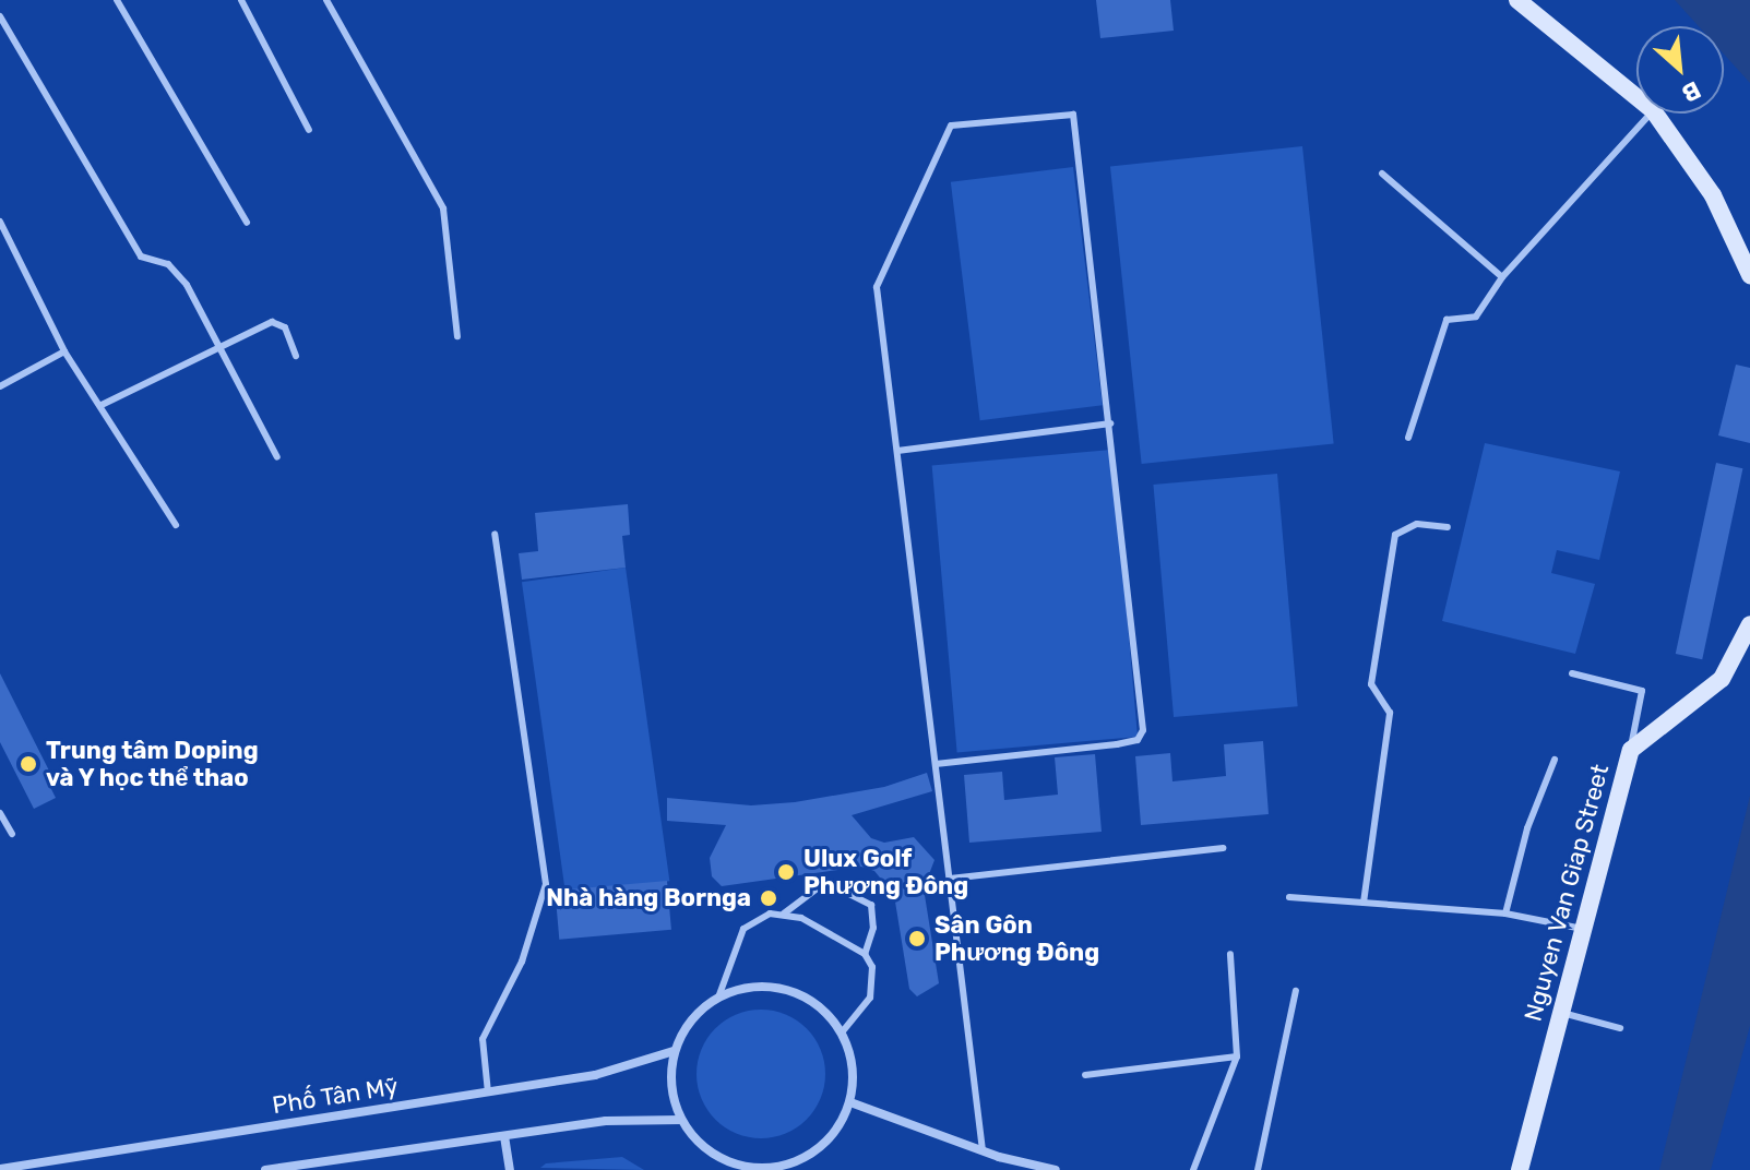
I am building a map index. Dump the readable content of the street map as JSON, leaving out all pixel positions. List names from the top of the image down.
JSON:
{
  "streets": {
    "street": ["Nguyen Van Giap Street", "Phố Tân Mỹ"]
  },
  "places": [
    "Trung tâm Doping và Y học thể thao",
    "Ulux Golf Phương Đông",
    "Nhà hàng Bornga",
    "Sân Gôn Phương Đông"
  ],
  "north": "bottom right"
}
